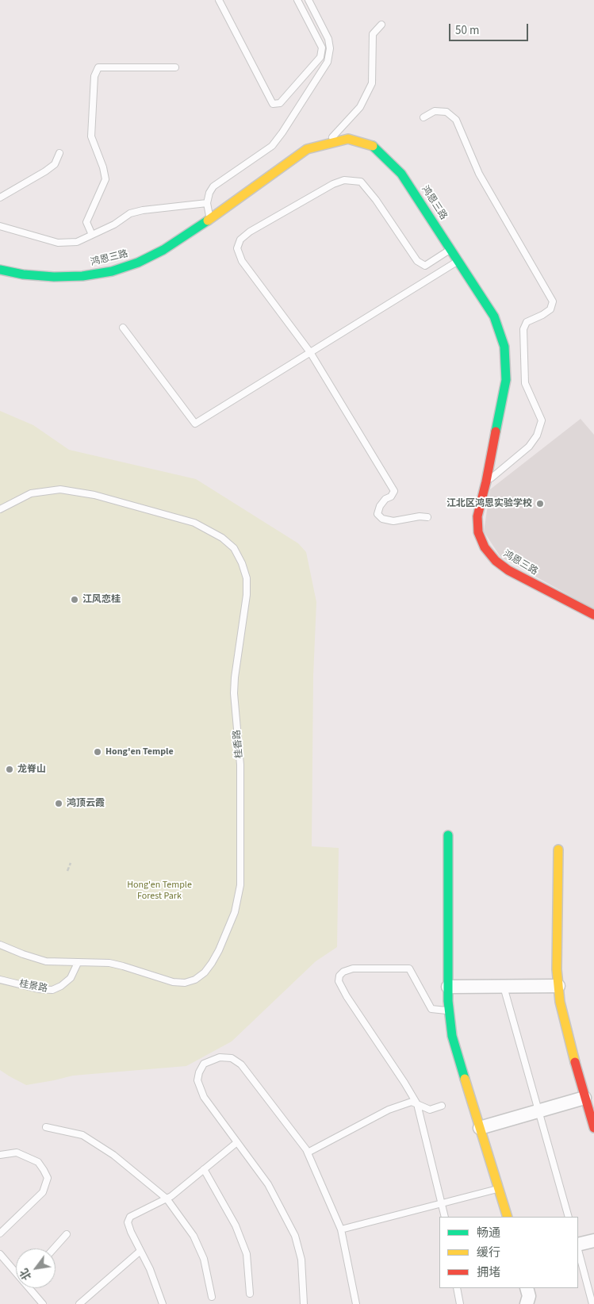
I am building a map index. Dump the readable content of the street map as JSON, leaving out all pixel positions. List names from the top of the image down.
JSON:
{
  "streets": {
    "street": ["鸿恩三路"],
    "lane": ["桂香路", "桂景路"]
  },
  "crossings": [
    ["桂香路", "桂景路"]
  ],
  "parks": ["Hong'en Temple Forest Park"],
  "places": [
    "江北区鸿恩实验学校",
    "江风恋桂",
    "Hong'en Temple",
    "龙脊山",
    "鸿顶云霞"
  ],
  "legend": ["畅通", "缓行", "拥堵"],
  "scale_bar": "50 m",
  "north": "bottom left"
}
